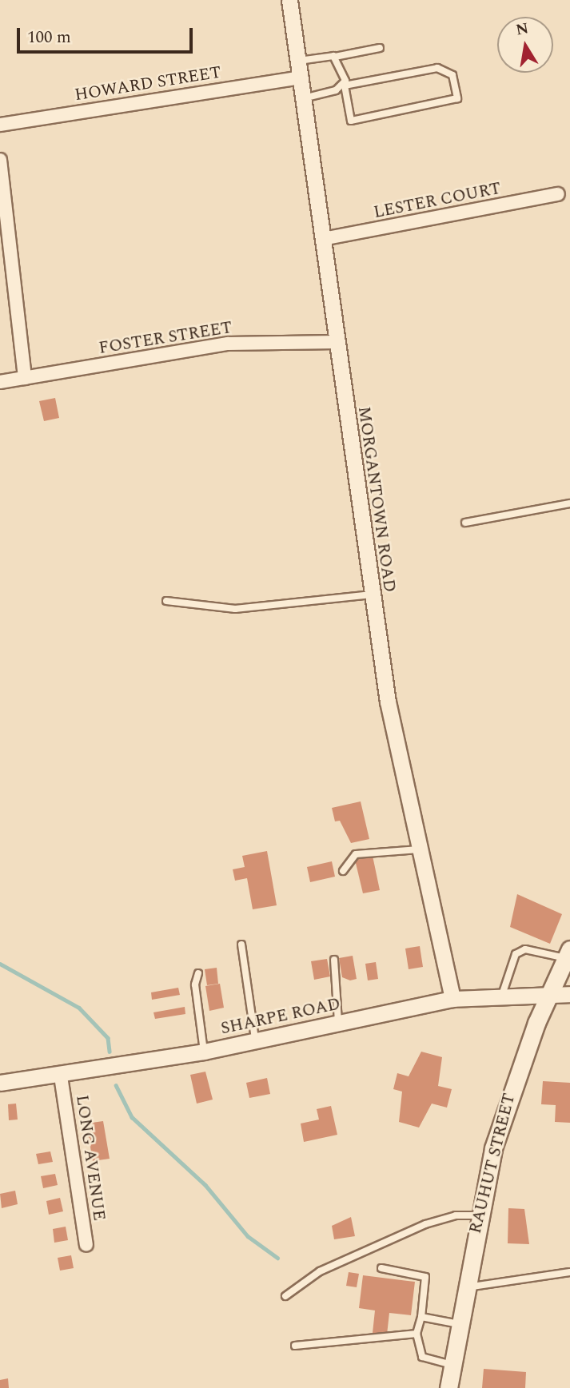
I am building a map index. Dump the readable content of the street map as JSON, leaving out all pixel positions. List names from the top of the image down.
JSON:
{
  "streets": {
    "main road": ["RAUHUT STREET"],
    "street": [
      "HOWARD STREET",
      "LESTER COURT",
      "FOSTER STREET",
      "MORGANTOWN ROAD",
      "SHARPE ROAD",
      "LONG AVENUE"
    ]
  },
  "crossings": [
    ["HOWARD STREET", "MORGANTOWN ROAD"],
    ["LESTER COURT", "MORGANTOWN ROAD"],
    ["FOSTER STREET", "MORGANTOWN ROAD"],
    ["MORGANTOWN ROAD", "SHARPE ROAD"],
    ["SHARPE ROAD", "LONG AVENUE"],
    ["SHARPE ROAD", "RAUHUT STREET"]
  ],
  "scale_bar": "100 m",
  "north": "top"
}
